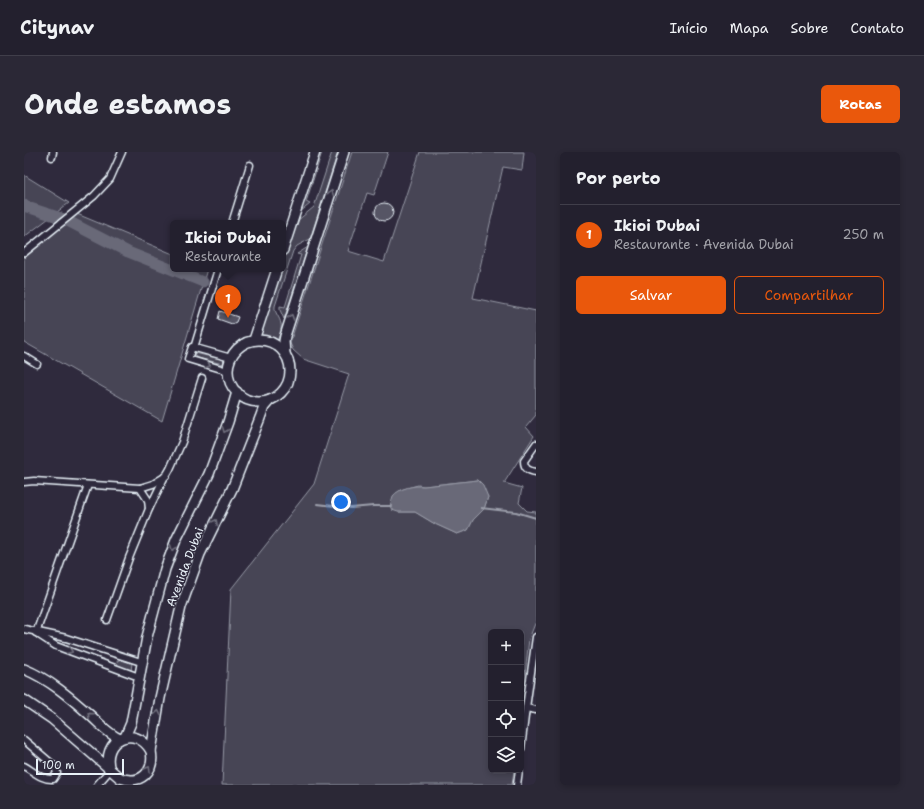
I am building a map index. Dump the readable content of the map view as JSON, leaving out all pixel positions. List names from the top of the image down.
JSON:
{
  "streets": {
    "street": ["Avenida Dubai"]
  },
  "scale_bar": "100 m",
  "page": {
    "header": "Citynav",
    "nav": [
      "Início",
      "Mapa",
      "Sobre",
      "Contato"
    ],
    "title": "Onde estamos",
    "buttons": [
      "Rotas",
      ["Salvar", "Compartilhar"]
    ],
    "heading": "Por perto",
    "list": [
      {
        "mark": "1",
        "name": "Ikioi Dubai",
        "note": "Restaurante · Avenida Dubai",
        "value": "250 m"
      }
    ],
    "popup": ["Ikioi Dubai", "Restaurante"],
    "pins": "1",
    "map_buttons": ["+", "−"],
    "scale": "100 m"
  }
}
